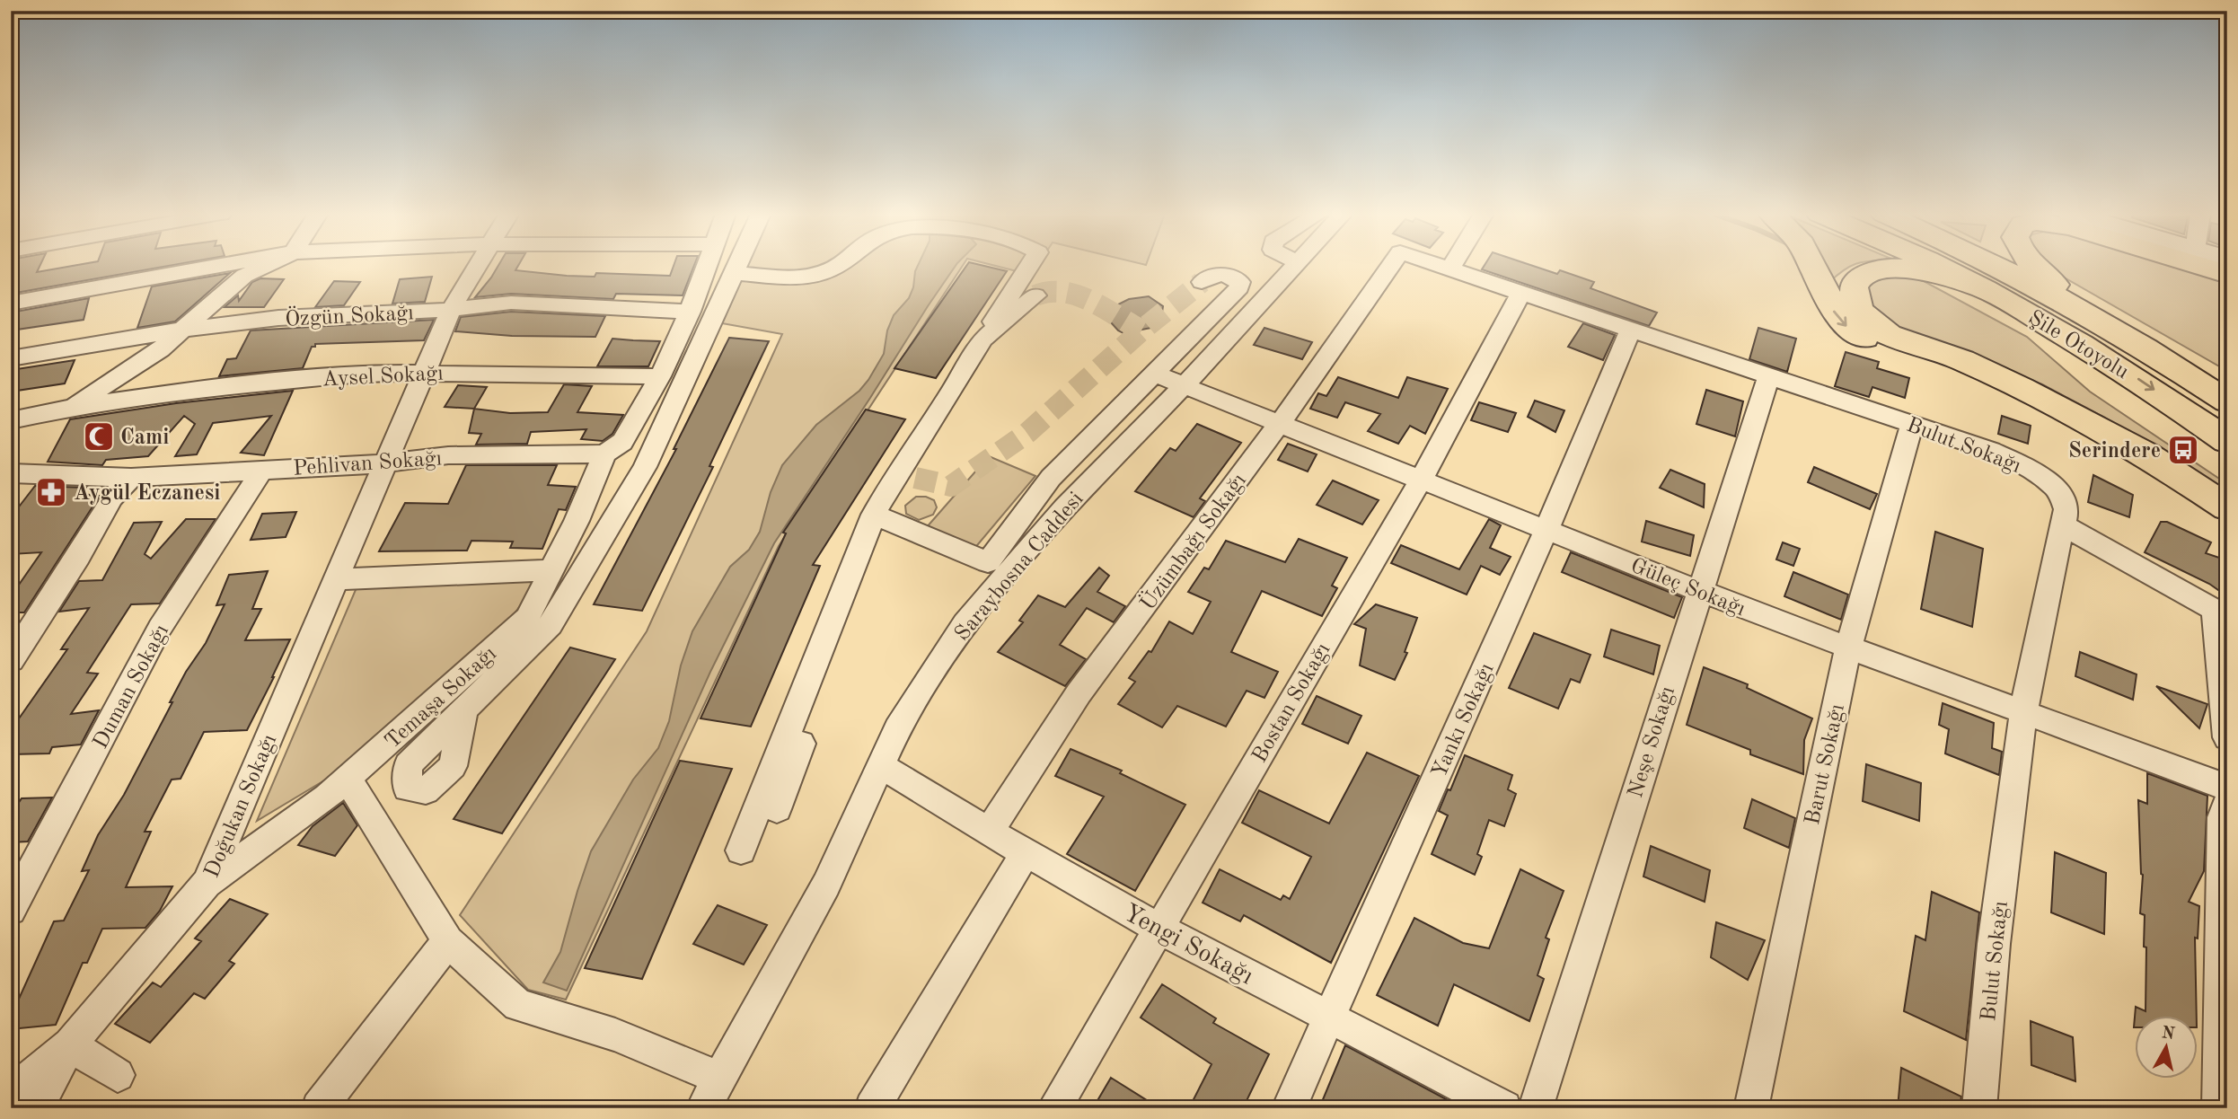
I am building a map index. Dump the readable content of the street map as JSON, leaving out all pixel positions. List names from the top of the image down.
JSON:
{
  "streets": {
    "highway": ["Şile Otoyolu"],
    "street": [
      "Özgün Sokağı",
      "Aysel Sokağı",
      "Bulut Sokağı",
      "Pehlivan Sokağı",
      "Üzümbağı Sokağı",
      "Saraybosna Caddesi",
      "Güleç Sokağı",
      "Duman Sokağı",
      "Temaşa Sokağı",
      "Bostan Sokağı",
      "Yankı Sokağı",
      "Neşe Sokağı",
      "Barut Sokağı",
      "Doğukan Sokağı",
      "Yengi Sokağı"
    ]
  },
  "crossings": [
    ["Özgün Sokağı", "Doğukan Sokağı"],
    ["Aysel Sokağı", "Doğukan Sokağı"],
    ["Bulut Sokağı", "Güleç Sokağı"],
    ["Bulut Sokağı", "Bostan Sokağı"],
    ["Bulut Sokağı", "Yankı Sokağı"],
    ["Bulut Sokağı", "Neşe Sokağı"],
    ["Bulut Sokağı", "Barut Sokağı"],
    ["Pehlivan Sokağı", "Duman Sokağı"],
    ["Pehlivan Sokağı", "Temaşa Sokağı"],
    ["Pehlivan Sokağı", "Doğukan Sokağı"],
    ["Üzümbağı Sokağı", "Güleç Sokağı"],
    ["Üzümbağı Sokağı", "Yengi Sokağı"],
    ["Saraybosna Caddesi", "Güleç Sokağı"],
    ["Saraybosna Caddesi", "Yengi Sokağı"],
    ["Güleç Sokağı", "Bostan Sokağı"],
    ["Güleç Sokağı", "Yankı Sokağı"],
    ["Güleç Sokağı", "Neşe Sokağı"],
    ["Güleç Sokağı", "Barut Sokağı"],
    ["Temaşa Sokağı", "Doğukan Sokağı"],
    ["Bostan Sokağı", "Yengi Sokağı"],
    ["Yankı Sokağı", "Yengi Sokağı"]
  ],
  "places": {
    "mosque": ["Cami"],
    "bus stop": ["Serindere"],
    "pharmacy": ["Aygül Eczanesi"]
  },
  "north": "top"
}
